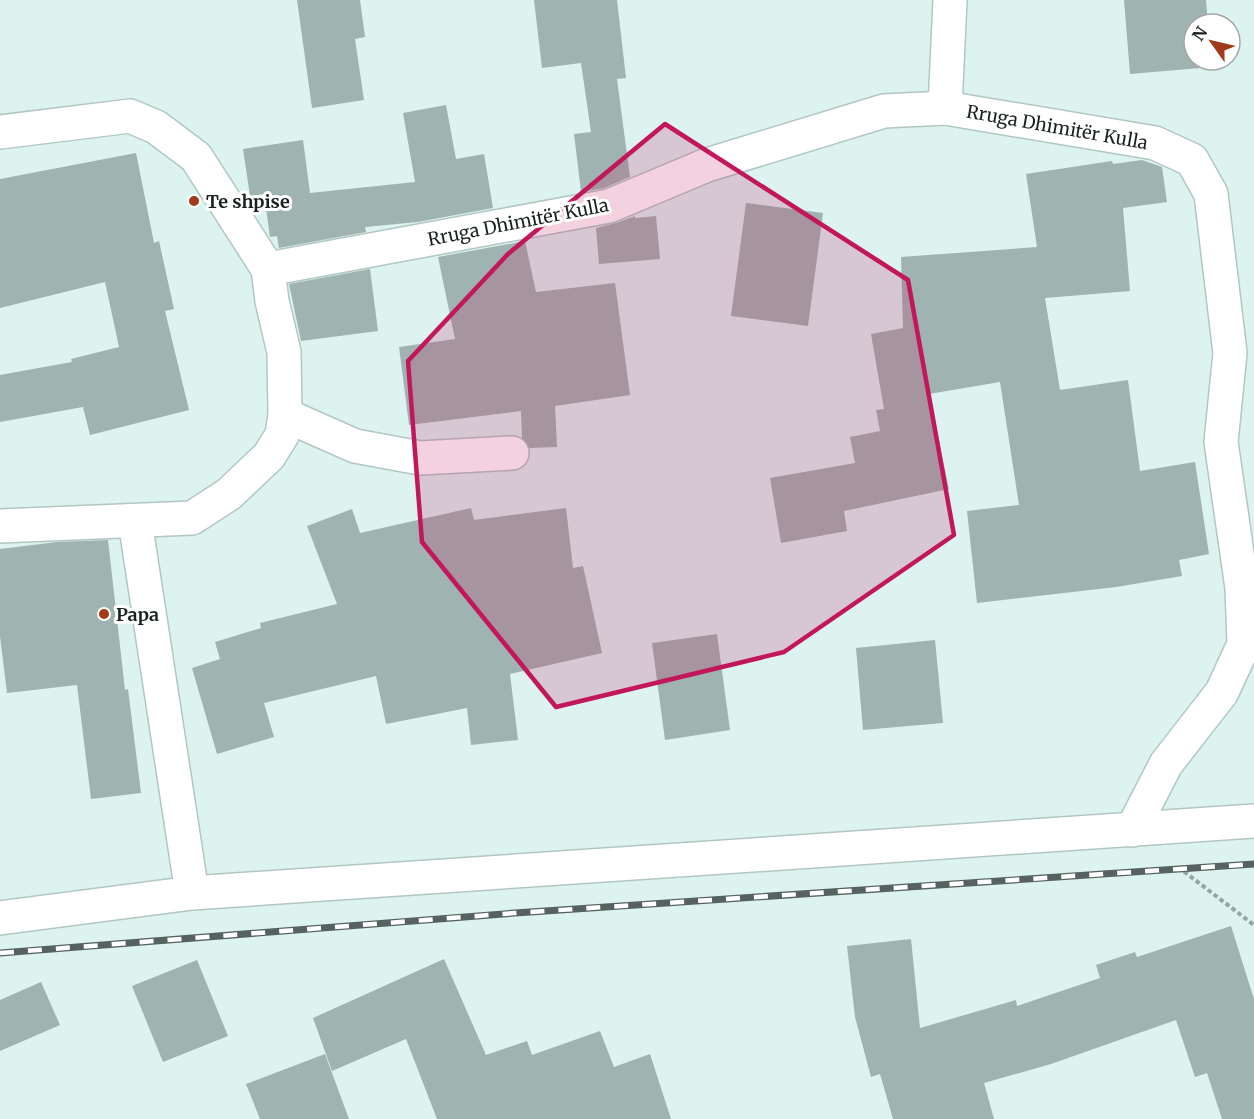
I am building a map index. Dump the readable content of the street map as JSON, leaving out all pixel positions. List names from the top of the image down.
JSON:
{
  "streets": {
    "street": ["Rruga Dhimitër Kulla"]
  },
  "places": ["Te shpise", "Papa"],
  "north": "top left"
}
